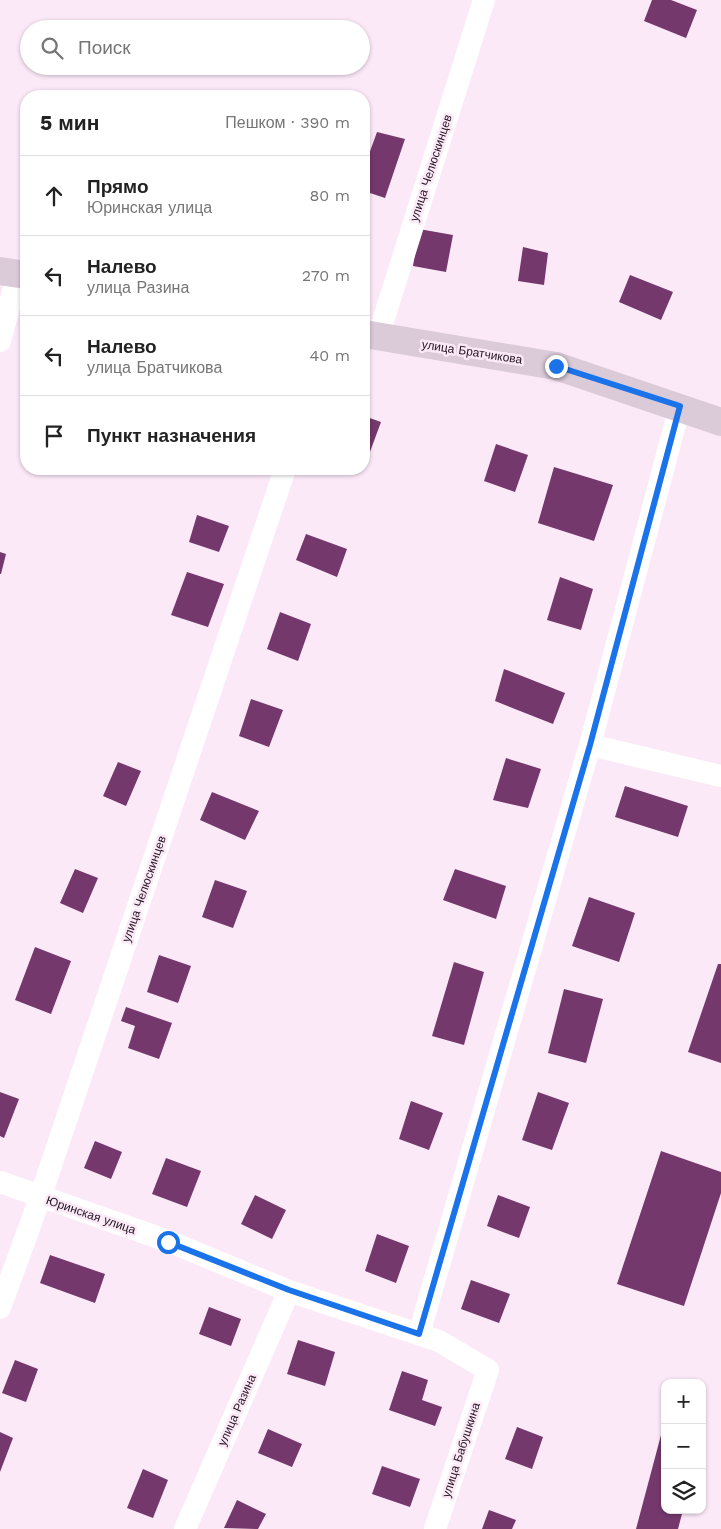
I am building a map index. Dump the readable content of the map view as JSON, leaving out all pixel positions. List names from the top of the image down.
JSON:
{
  "streets": {
    "main road": ["улица Братчикова"],
    "street": [
      "улица Челюскинцев",
      "Юринская улица",
      "улица Разина",
      "улица Бабушкина"
    ]
  },
  "crossings": [
    ["улица Челюскинцев", "улица Братчикова"],
    ["улица Челюскинцев", "Юринская улица"],
    ["Юринская улица", "улица Разина"],
    ["Юринская улица", "улица Бабушкина"]
  ],
  "page": {
    "search": "Поиск",
    "heading": ["5 мин", "Пешком · 390 m"],
    "list": [
      ["Прямо", "Юринская улица", "80 m"],
      ["Налево", "улица Разина", "270 m"],
      ["Налево", "улица Братчикова", "40 m"],
      "Пункт назначения"
    ],
    "map_buttons": ["+", "−"]
  }
}
